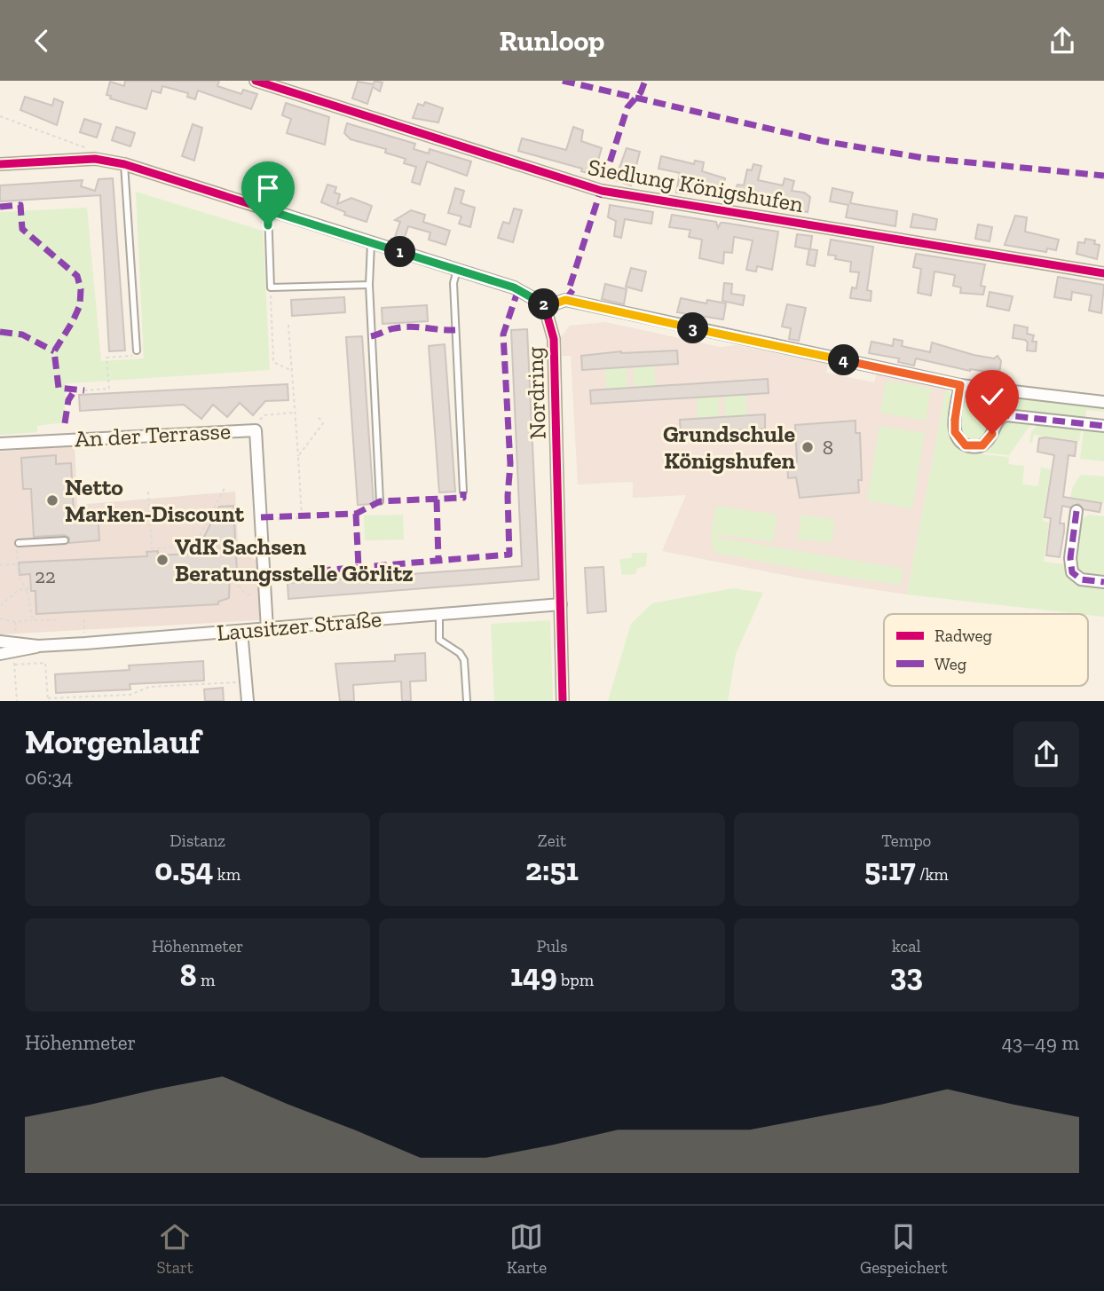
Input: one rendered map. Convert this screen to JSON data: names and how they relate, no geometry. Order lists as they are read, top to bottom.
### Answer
{
  "streets": {
    "street": [
      "Siedlung Königshufen",
      "Nordring",
      "An der Terrasse",
      "Lausitzer Straße"
    ]
  },
  "crossings": [
    ["Nordring", "Lausitzer Straße"],
    ["An der Terrasse", "Lausitzer Straße"]
  ],
  "places": ["Grundschule Königshufen", "Netto Marken-Discount", "VdK Sachsen Beratungsstelle Görlitz"],
  "house_numbers": ["8", "22"],
  "legend": ["Radweg", "Weg"],
  "page": {
    "header": "Runloop",
    "pins": [
      "1",
      "2",
      "3",
      "4"
    ],
    "heading": ["Morgenlauf", "06:34"],
    "stats": [
      ["Distanz", "0.54 km"],
      ["Zeit", "2:51"],
      ["Tempo", "5:17 /km"],
      ["Höhenmeter", "8 m"],
      ["Puls", "149 bpm"],
      ["kcal", "33"]
    ],
    "chart": ["Höhenmeter", "43–49 m"],
    "tabs": ["Start", "Karte", "Gespeichert"]
  }
}
